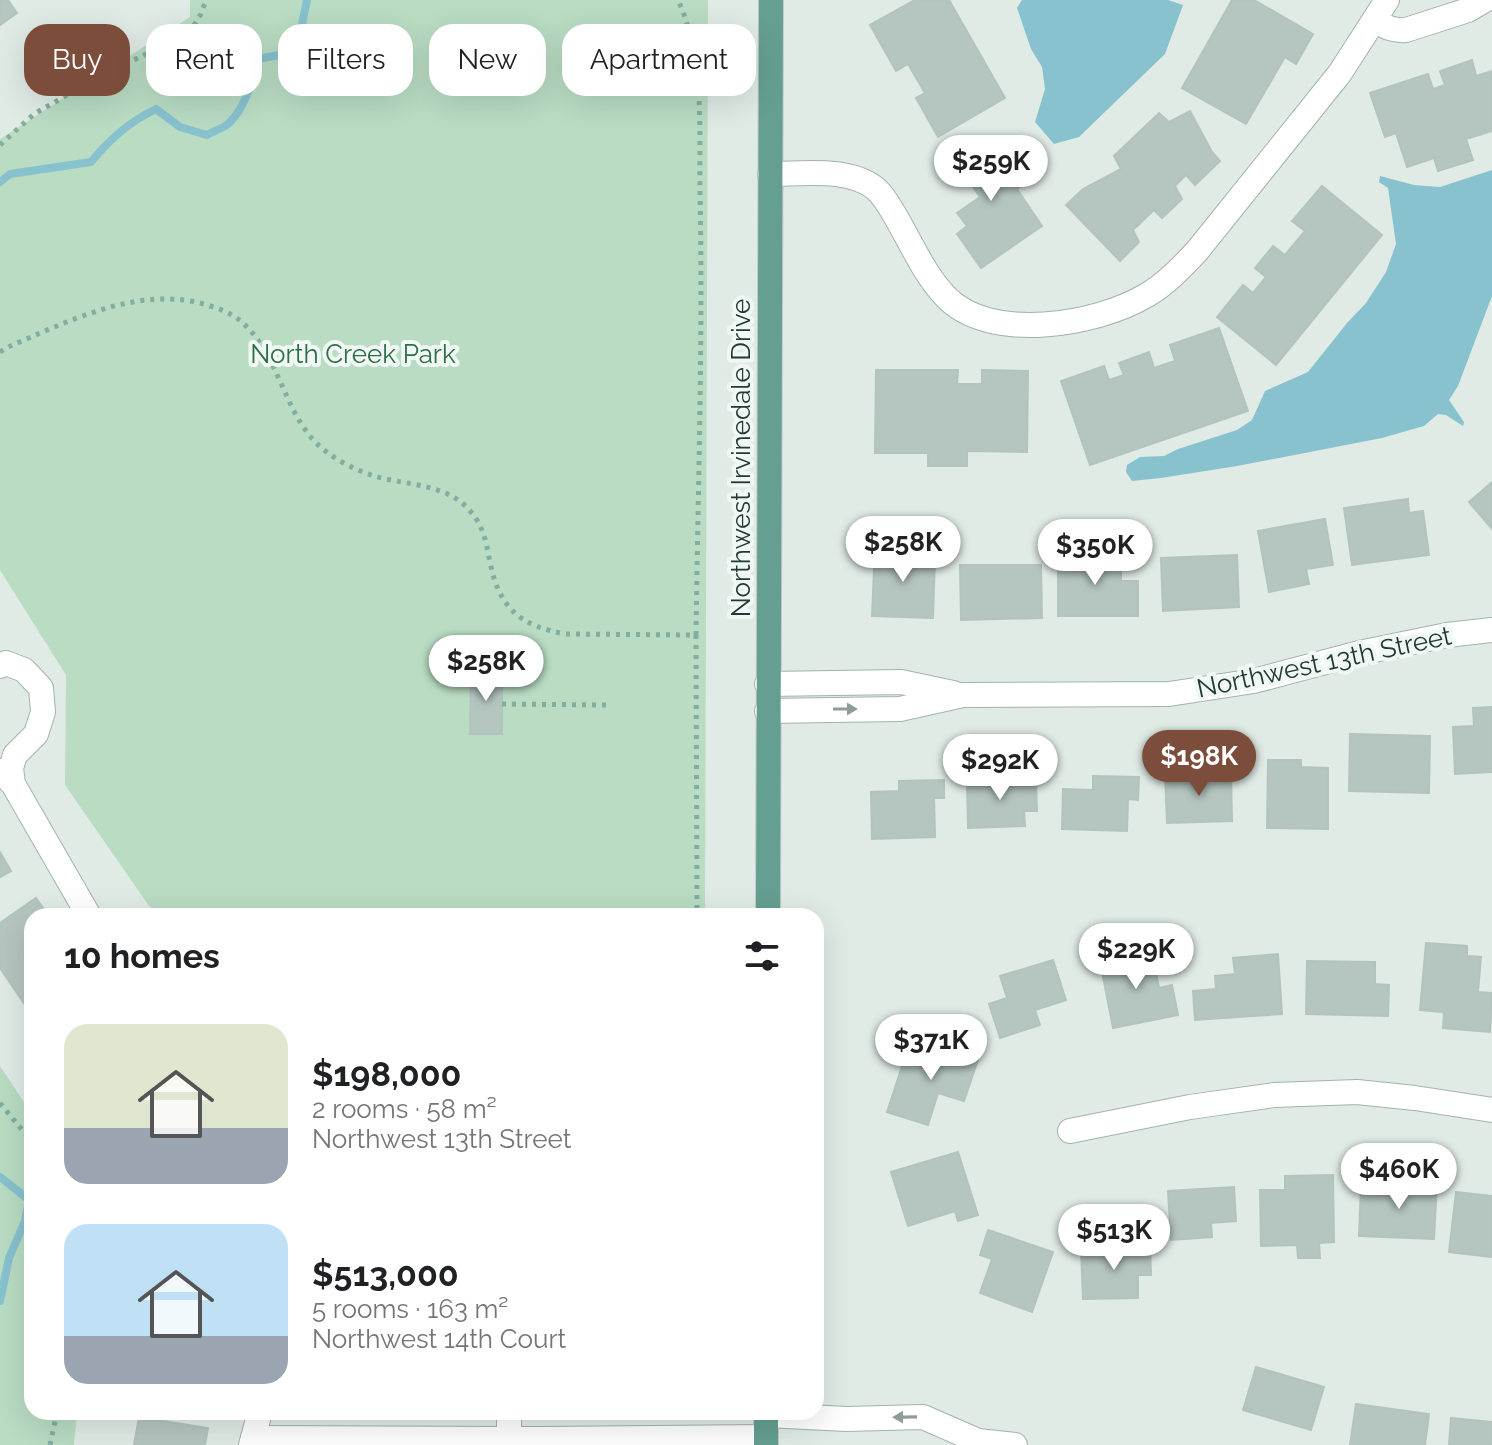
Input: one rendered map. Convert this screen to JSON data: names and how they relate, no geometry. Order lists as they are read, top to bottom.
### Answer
{
  "streets": {
    "main road": ["Northwest Irvinedale Drive"],
    "street": ["Northwest 13th Street"]
  },
  "crossings": [
    ["Northwest Irvinedale Drive", "Northwest 13th Street"]
  ],
  "parks": ["North Creek Park"],
  "page": {
    "chip": [
      "Buy",
      "Rent",
      "Filters",
      "New",
      "Apartment"
    ],
    "price": [
      "$259K",
      "$258K",
      "$350K",
      "$258K",
      "$198K",
      "$292K",
      "$229K",
      "$371K",
      "$460K",
      "$513K"
    ],
    "heading": "10 homes",
    "list": [
      {
        "name": "$198,000",
        "note": "2 rooms · 58 m² · Northwest 13th Street"
      },
      {
        "name": "$513,000",
        "note": "5 rooms · 163 m² · Northwest 14th Court"
      }
    ]
  }
}
